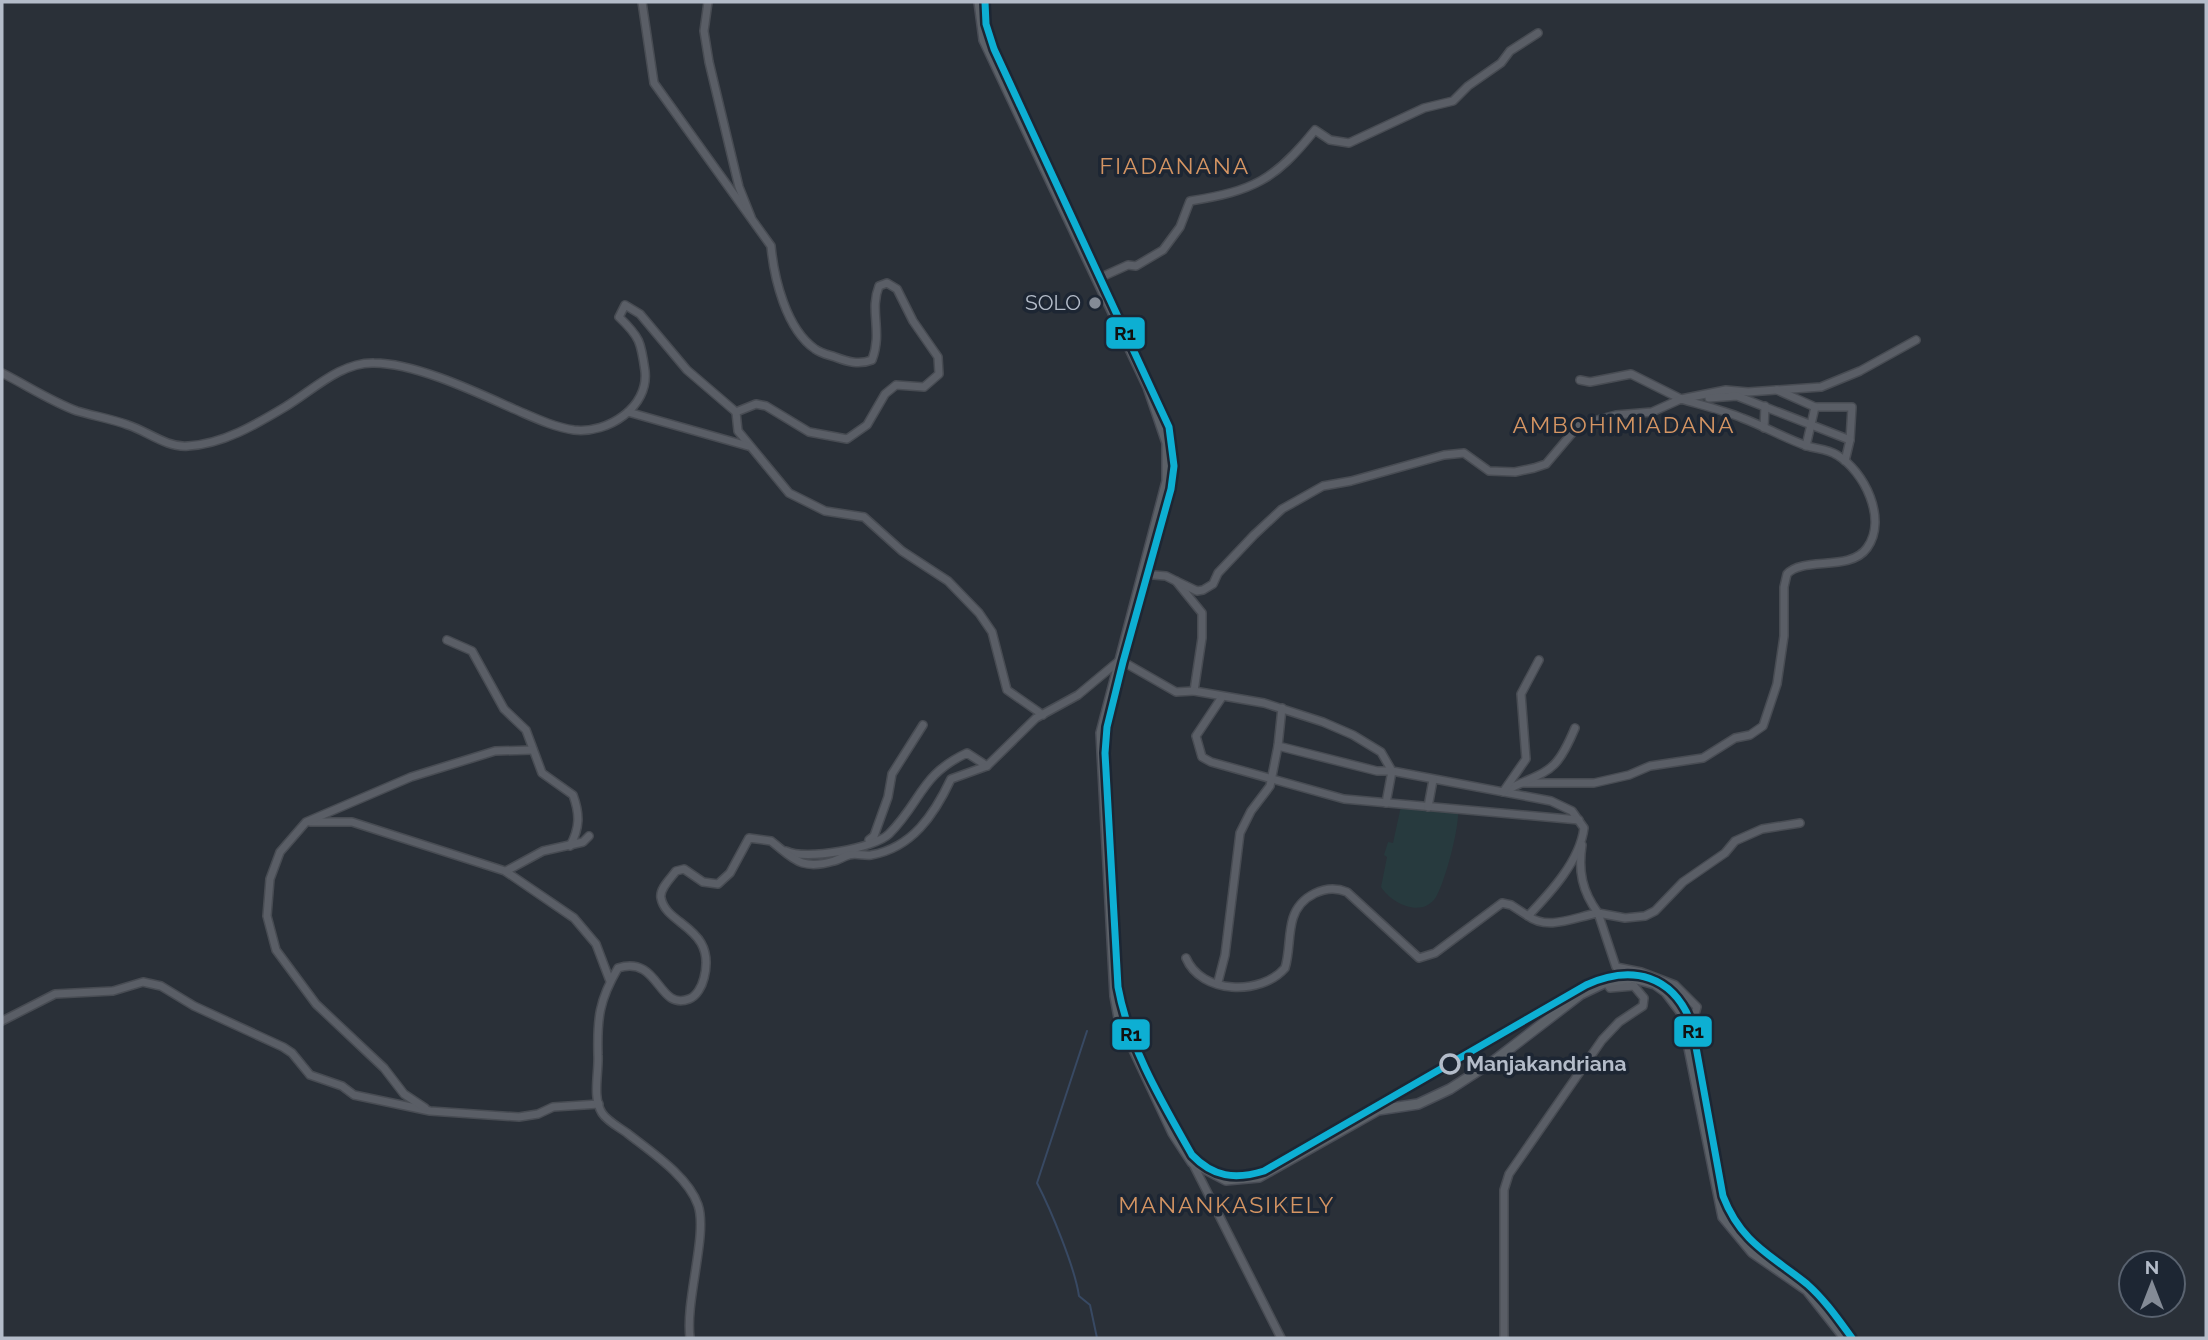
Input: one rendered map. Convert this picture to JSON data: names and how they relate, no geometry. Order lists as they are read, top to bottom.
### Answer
{
  "districts": ["FIADANANA", "AMBOHIMIADANA", "MANANKASIKELY"],
  "places": ["SOLO", "Manjakandriana"],
  "lines": ["transit line R1"],
  "north": "top"
}
